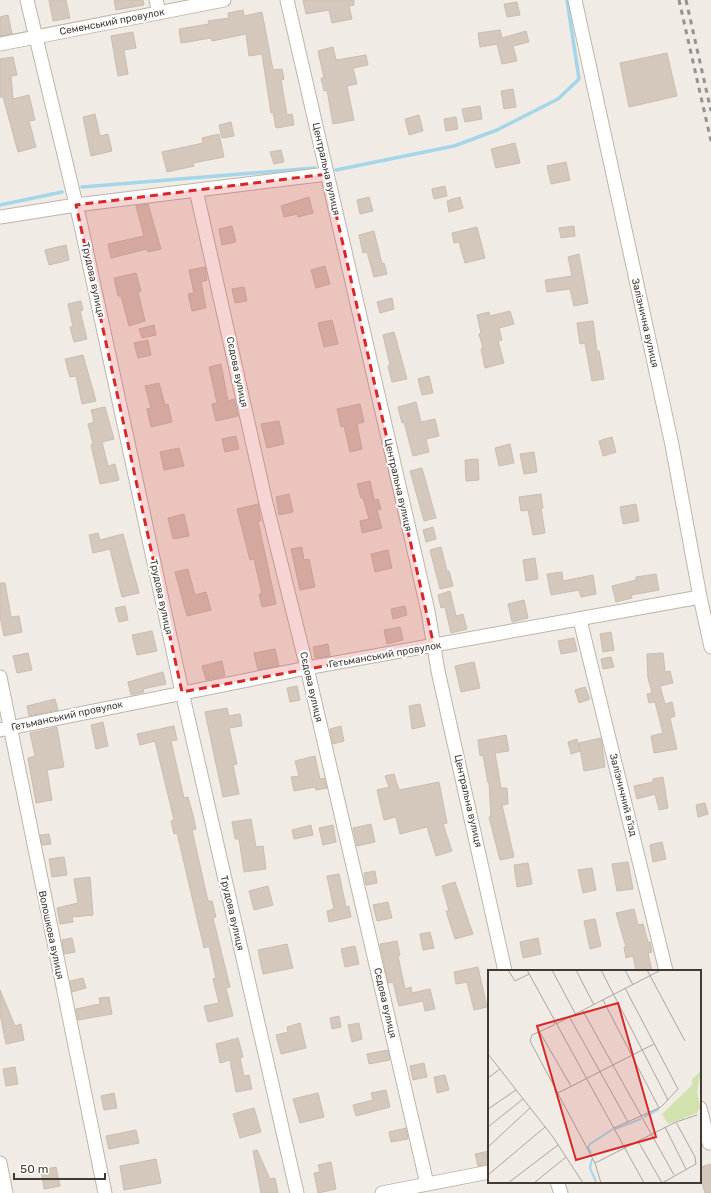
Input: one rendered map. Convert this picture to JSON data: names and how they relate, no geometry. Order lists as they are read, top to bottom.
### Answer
{
  "streets": {
    "street": [
      "Семенський провулок",
      "Центральна вулиця",
      "Трудова вулиця",
      "Залізнична вулиця",
      "Сєдова вулиця",
      "Гетьманський провулок",
      "Залізничний в’їзд",
      "Волошкова вулиця"
    ]
  },
  "crossings": [
    ["Семенський провулок", "Трудова вулиця"],
    ["Центральна вулиця", "Гетьманський провулок"],
    ["Трудова вулиця", "Гетьманський провулок"],
    ["Залізнична вулиця", "Гетьманський провулок"],
    ["Сєдова вулиця", "Гетьманський провулок"],
    ["Гетьманський провулок", "Залізничний в’їзд"],
    ["Гетьманський провулок", "Волошкова вулиця"]
  ],
  "scale_bar": "50 m"
}
